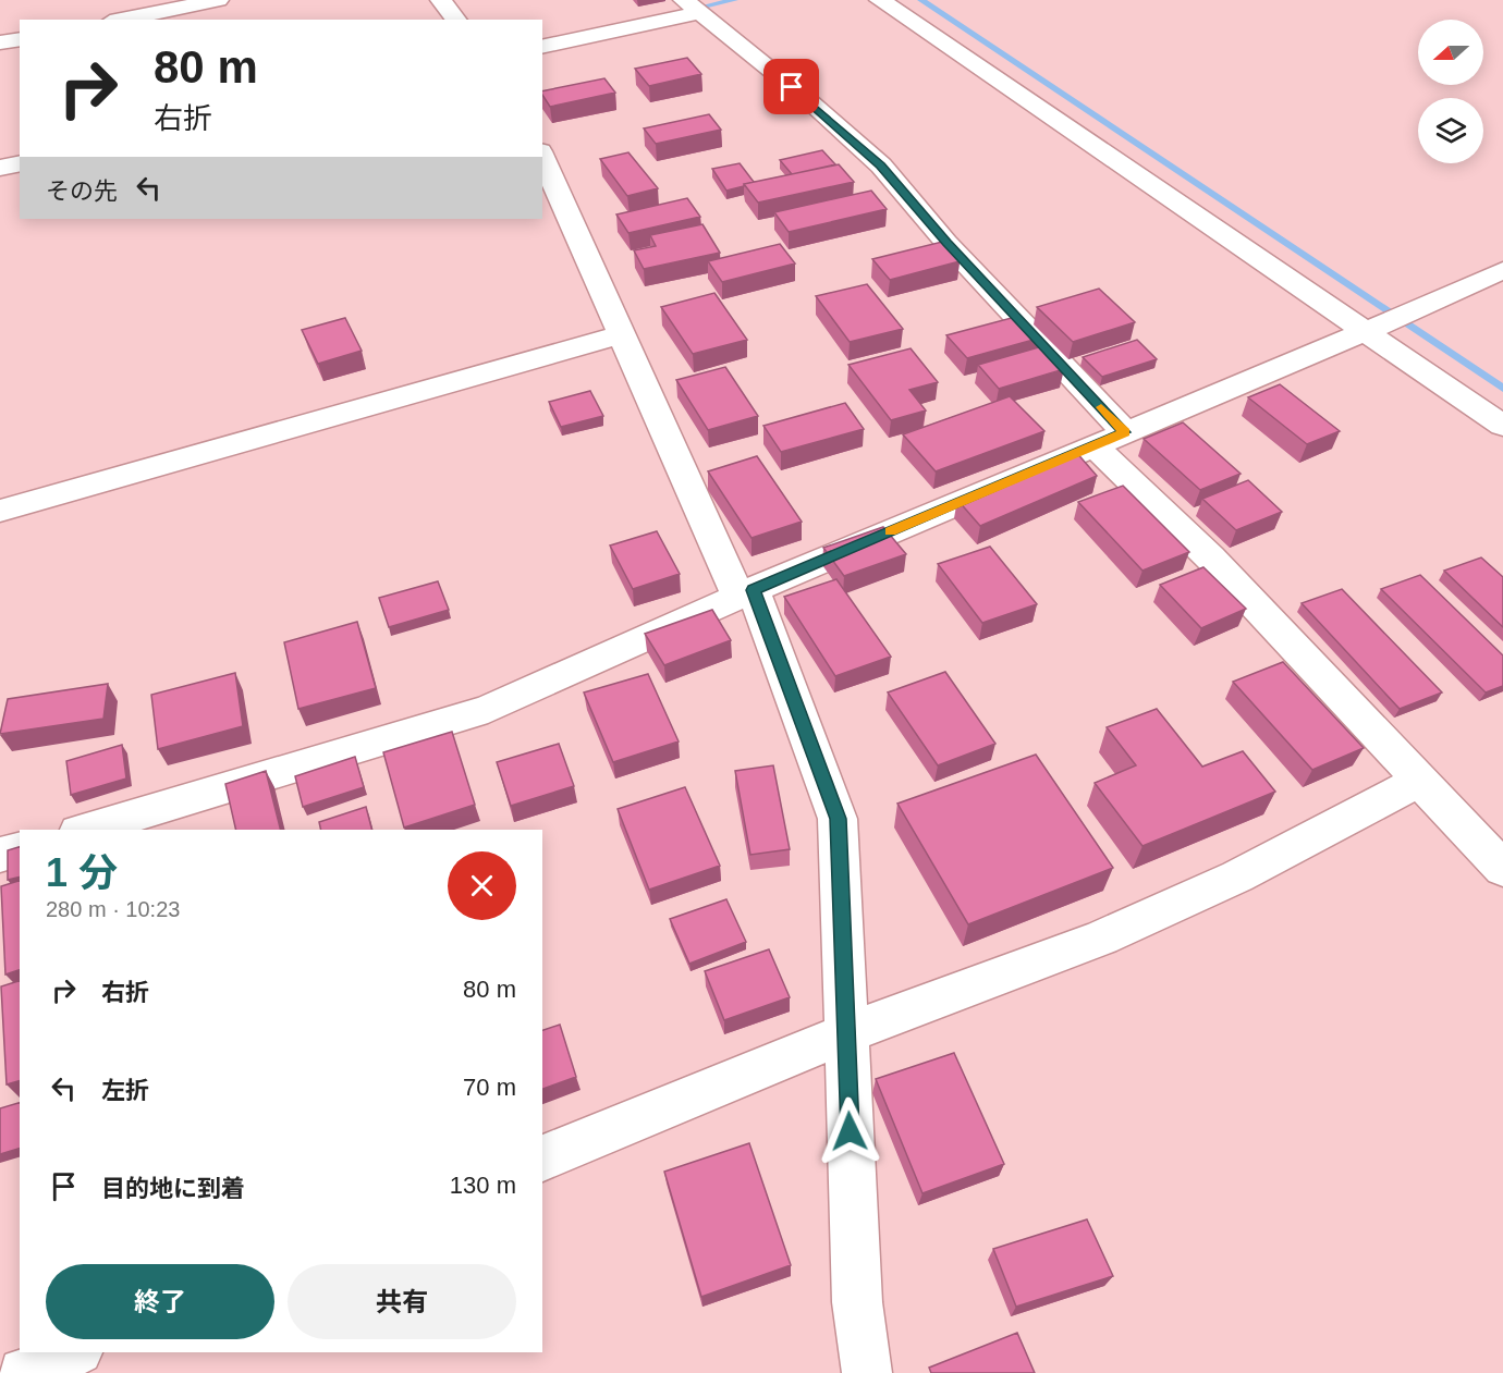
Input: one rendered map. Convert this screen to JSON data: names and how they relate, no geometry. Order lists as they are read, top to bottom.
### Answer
{
  "north": "left",
  "page": {
    "turn": ["80 m", "右折"],
    "then": "その先",
    "heading": ["1 分", "280 m · 10:23"],
    "list": [
      {
        "name": "右折",
        "value": "80 m"
      },
      {
        "name": "左折",
        "value": "70 m"
      },
      {
        "name": "目的地に到着",
        "value": "130 m"
      }
    ],
    "buttons": ["終了", "共有"]
  }
}
